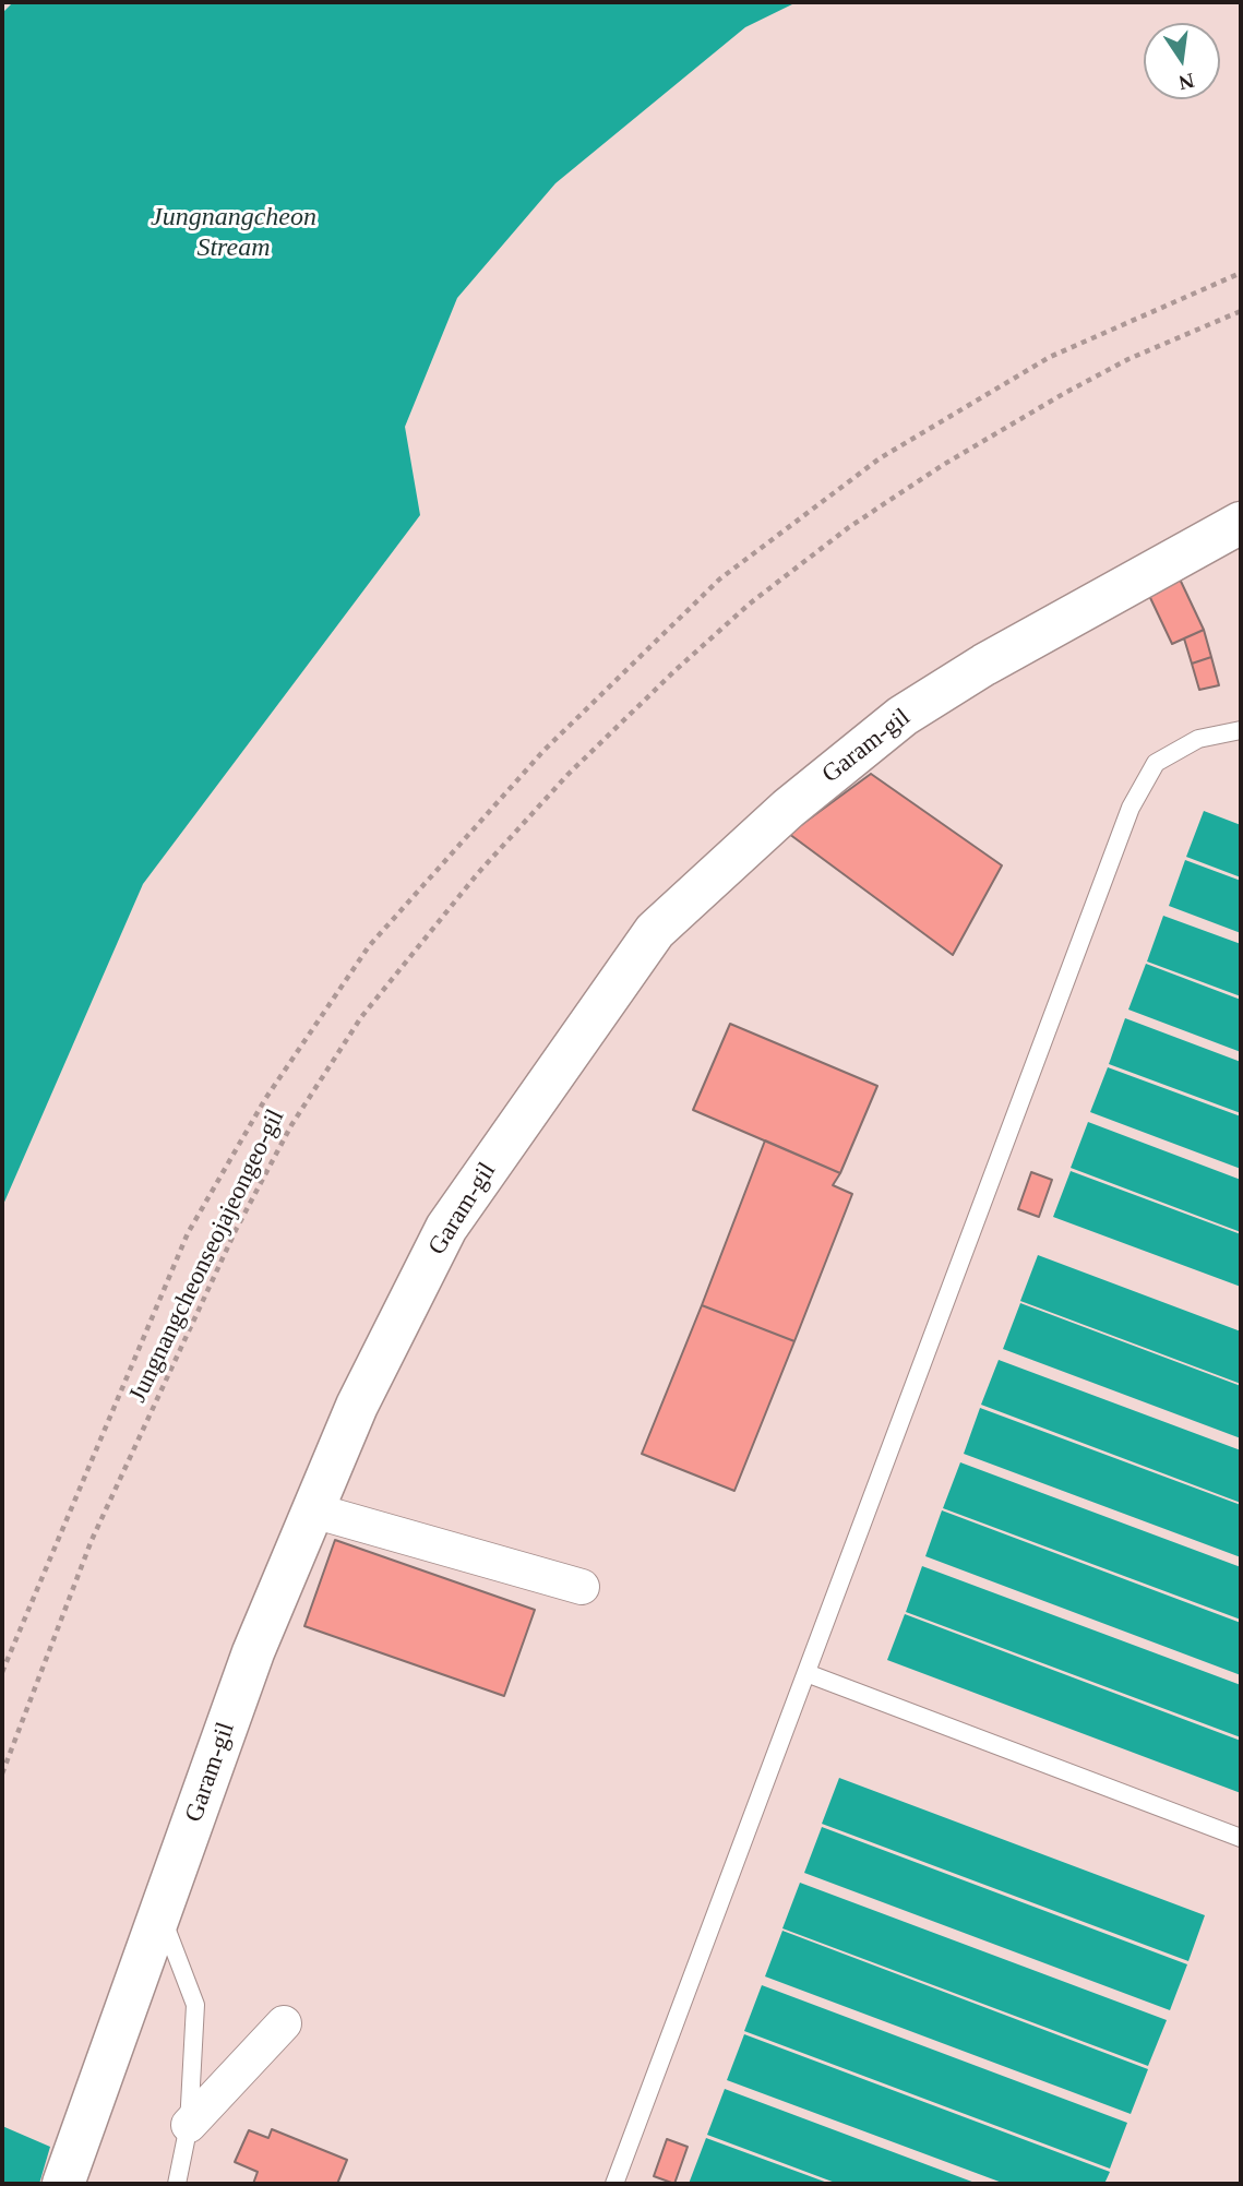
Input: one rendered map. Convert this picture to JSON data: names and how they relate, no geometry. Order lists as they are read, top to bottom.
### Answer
{
  "streets": {
    "street": ["Garam-gil"],
    "path": ["Jungnangcheonseojajeongeo-gil"]
  },
  "water": ["Jungnangcheon Stream"],
  "north": "bottom"
}
